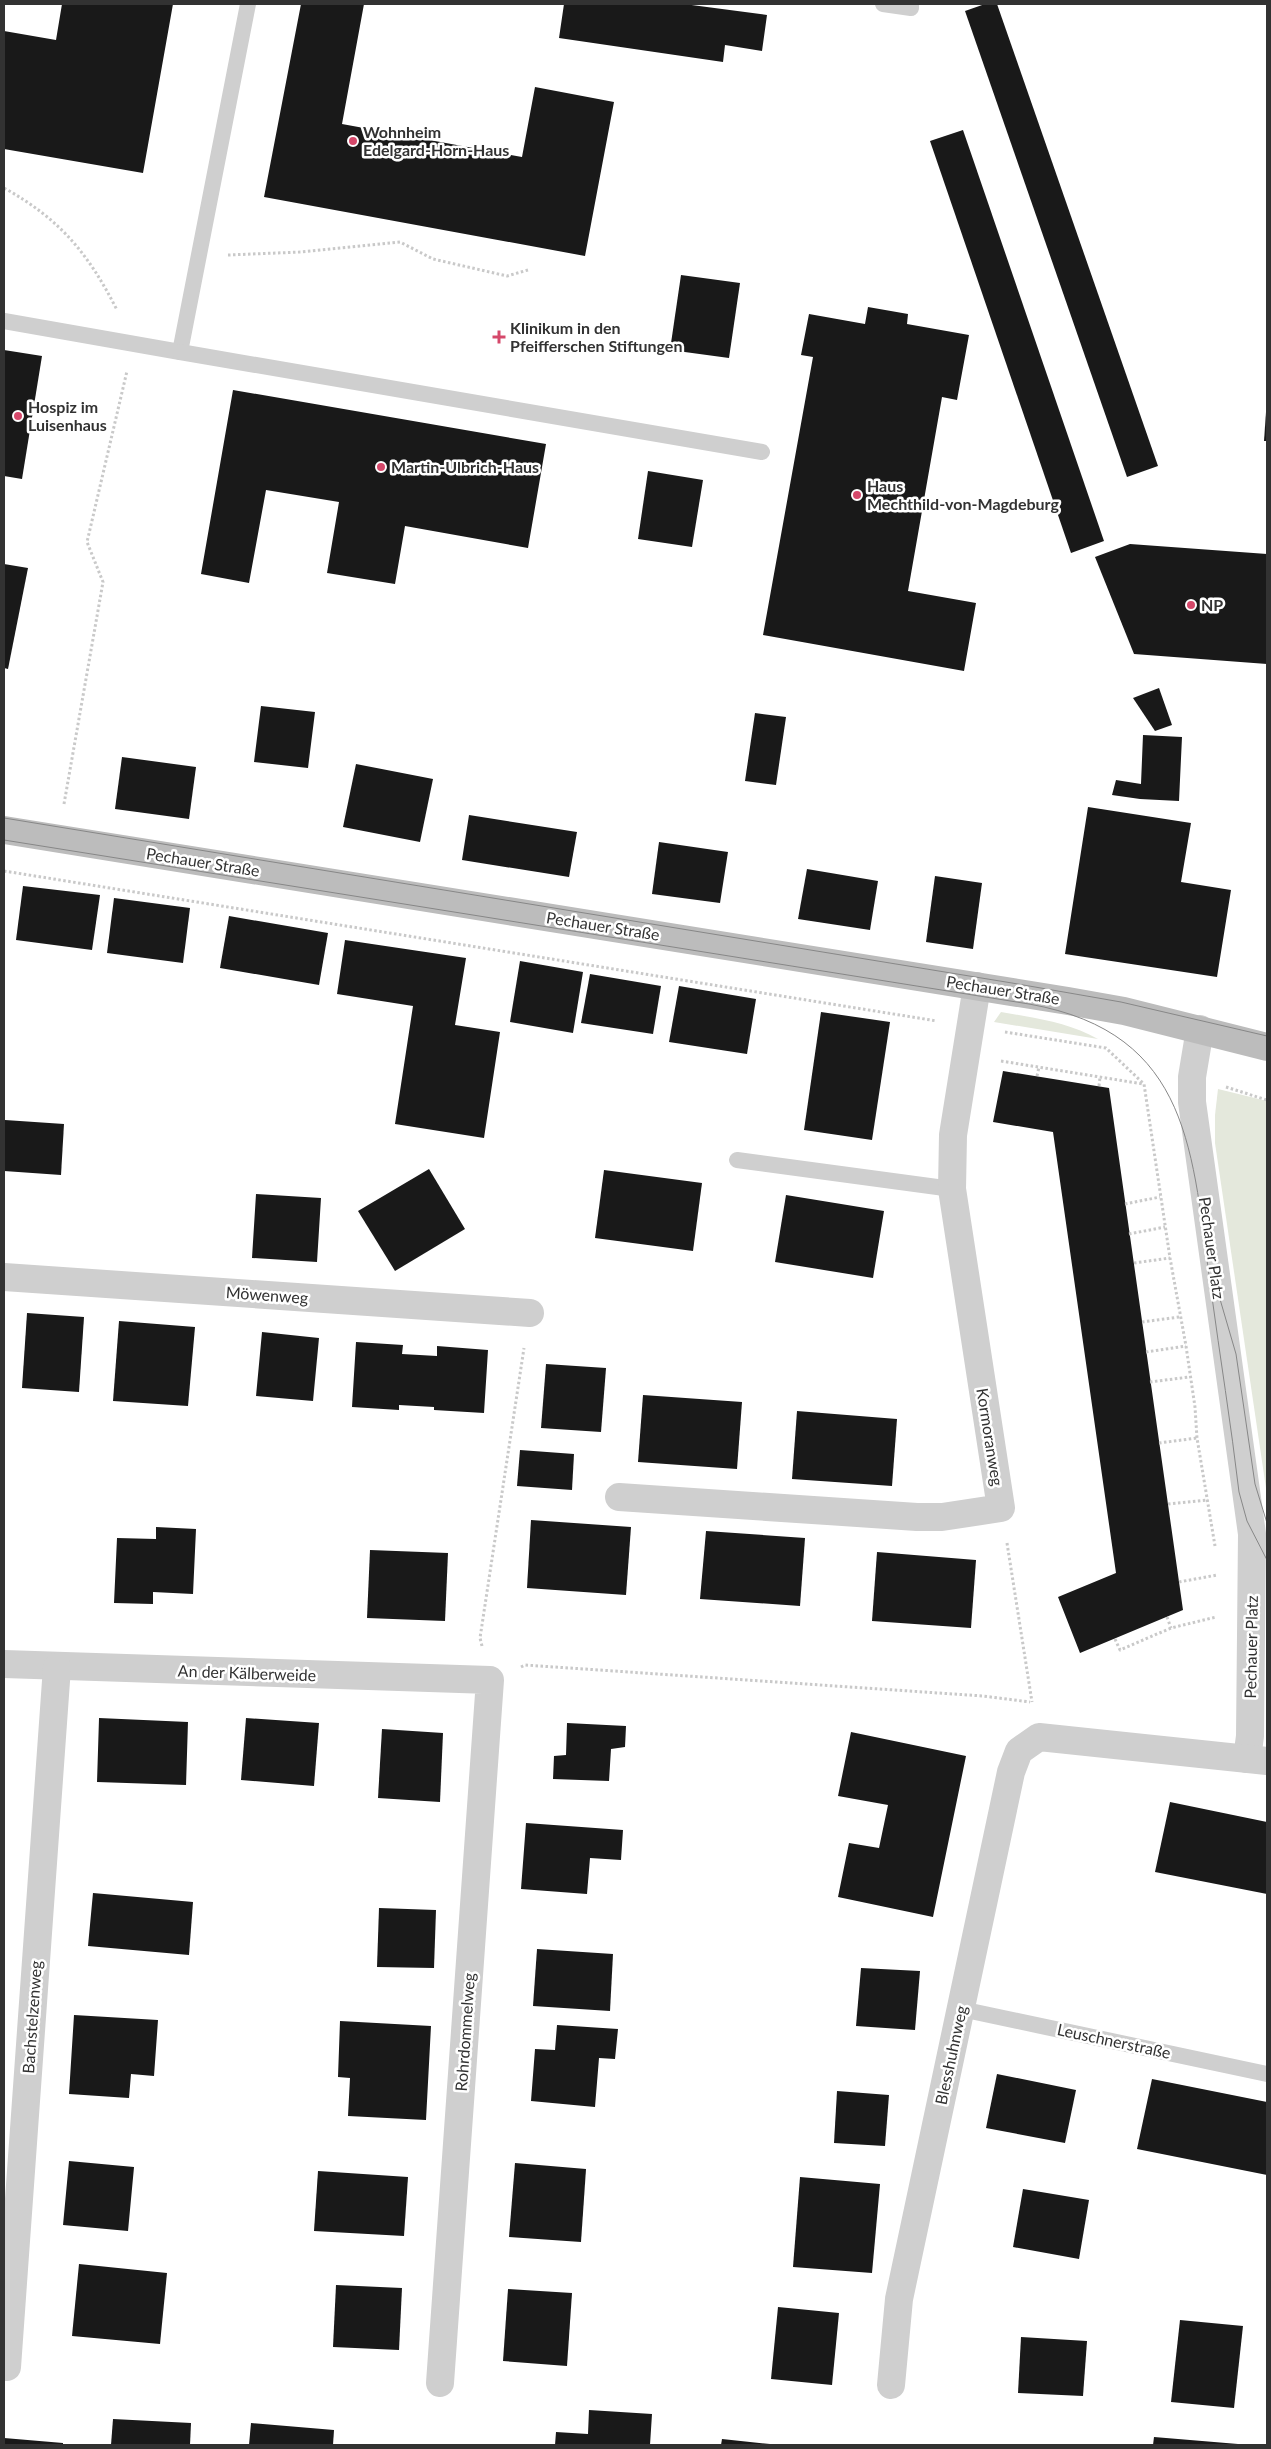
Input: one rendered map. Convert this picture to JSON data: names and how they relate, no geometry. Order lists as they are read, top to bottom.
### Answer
{
  "streets": {
    "main road": ["Pechauer Straße"],
    "street": [
      "Pechauer Platz",
      "Möwenweg",
      "Kormoranweg",
      "An der Kälberweide",
      "Bachstelzenweg",
      "Rohrdommelweg",
      "Blesshuhnweg"
    ],
    "lane": ["Leuschnerstraße"]
  },
  "crossings": [
    ["Pechauer Straße", "Pechauer Platz"],
    ["Pechauer Straße", "Kormoranweg"],
    ["An der Kälberweide", "Bachstelzenweg"],
    ["An der Kälberweide", "Rohrdommelweg"],
    ["Leuschnerstraße", "Blesshuhnweg"]
  ],
  "places": {
    "other": [
      "Wohnheim Edelgard-Horn-Haus",
      "Hospiz im Luisenhaus",
      "Martin-Ulbrich-Haus",
      "Haus Mechthild-von-Magdeburg",
      "NP"
    ],
    "health": ["Klinikum in den Pfeifferschen Stiftungen"]
  }
}
